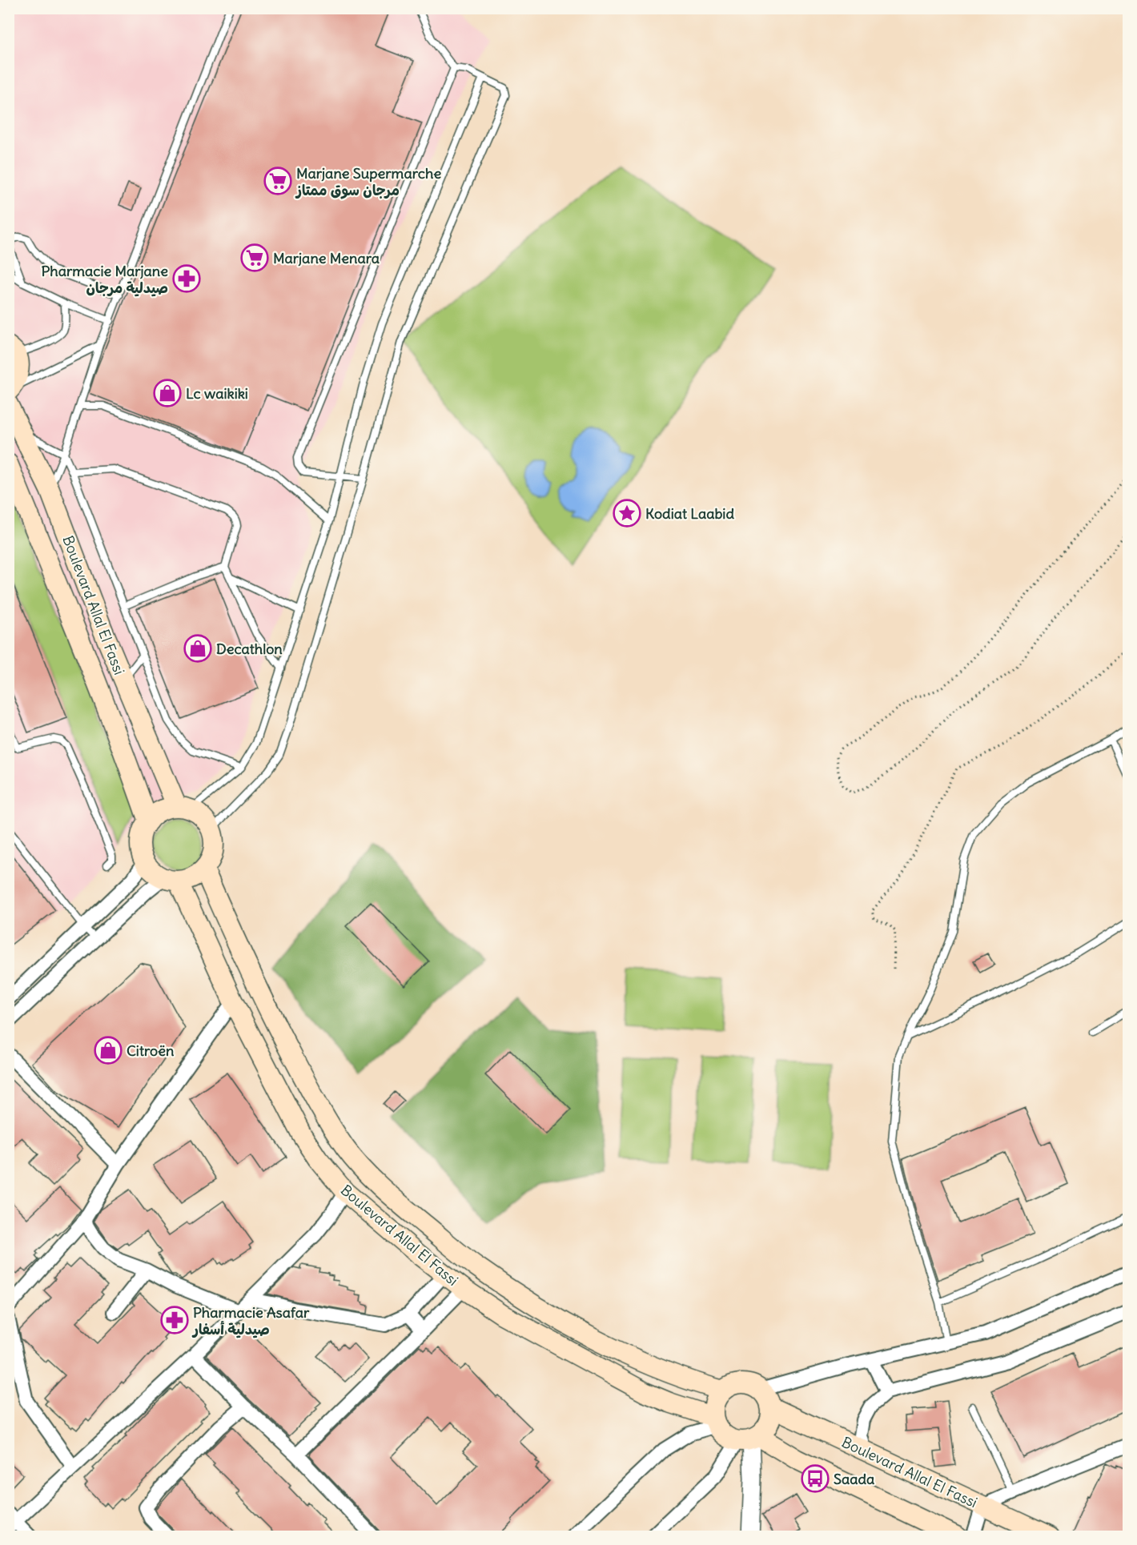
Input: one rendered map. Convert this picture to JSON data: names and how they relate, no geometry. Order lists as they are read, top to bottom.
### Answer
{
  "streets": {
    "main road": ["Boulevard Allal El Fassi"]
  },
  "places": {
    "supermarket": ["Marjane Supermarche مرجان سوق ممتاز", "Marjane Menara"],
    "pharmacy": ["Pharmacie Marjane صيدلية مرجان", "Pharmacie Asafar صيدلية أسفار"],
    "shop": ["Lc waikiki", "Decathlon", "Citroën"],
    "place": ["Kodiat Laabid"],
    "bus stop": ["Saada"]
  }
}
